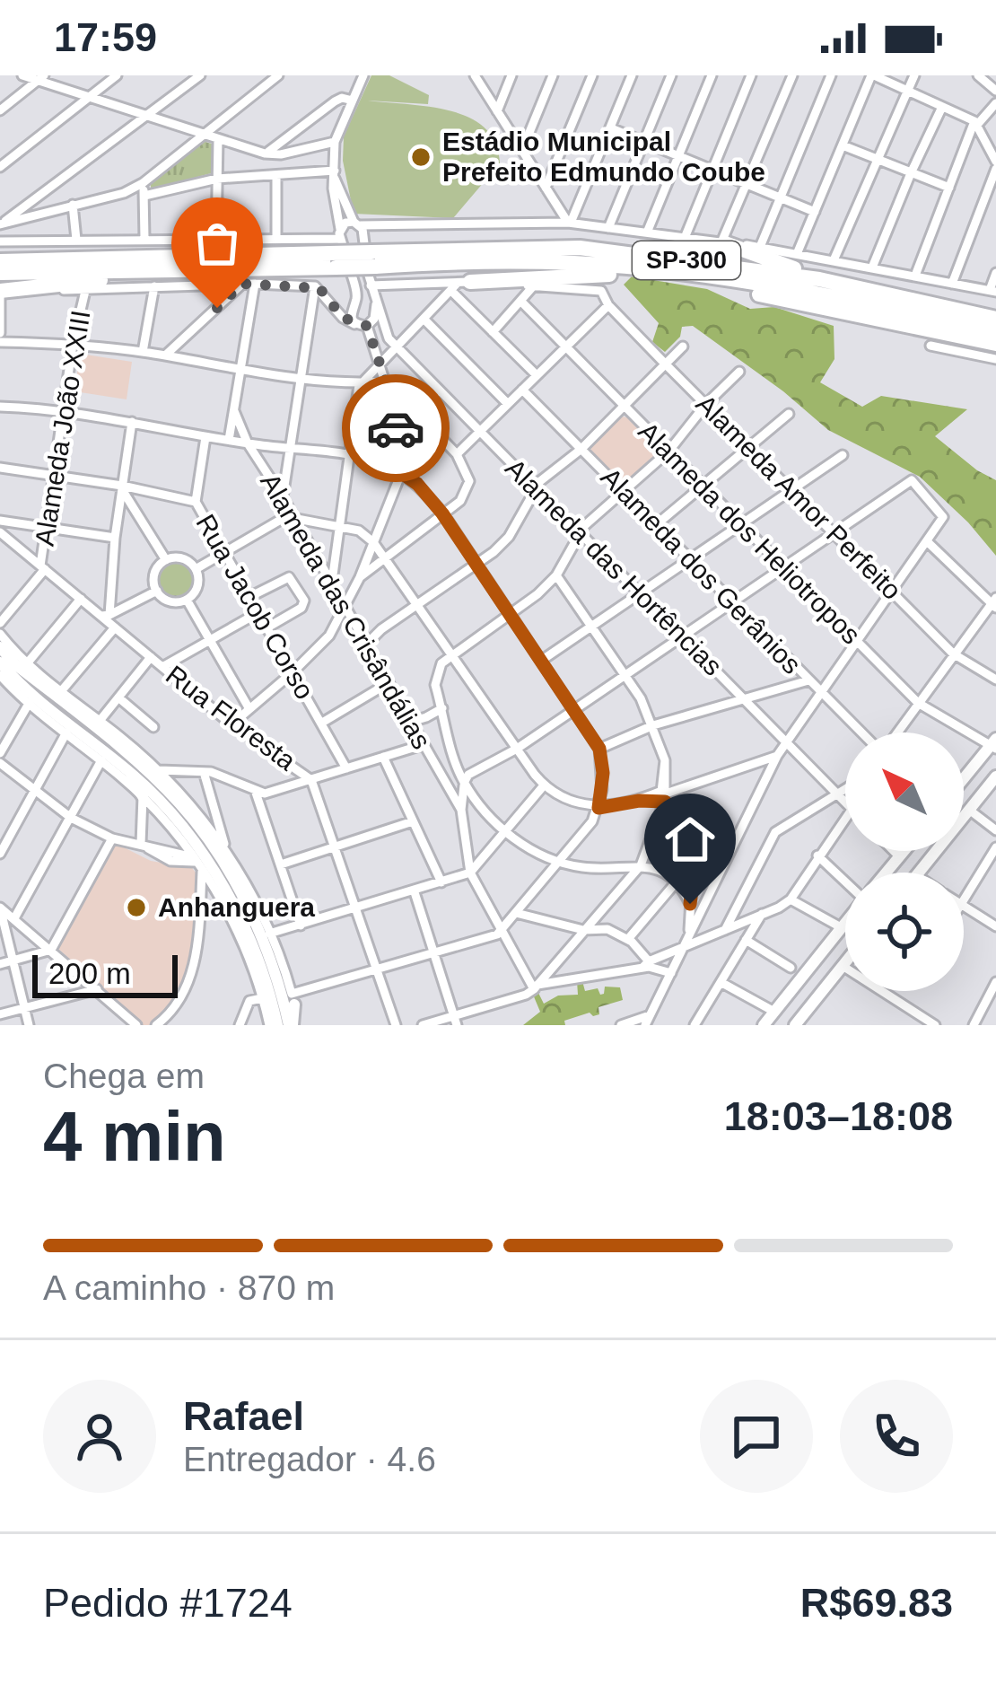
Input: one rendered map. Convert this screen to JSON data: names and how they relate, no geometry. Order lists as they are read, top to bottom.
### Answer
{
  "streets": {
    "highway": ["SP-300"],
    "street": [
      "Alameda João XXIII",
      "Alameda Amor Perfeito",
      "Alameda dos Heliotropos",
      "Alameda das Hortências",
      "Alameda dos Gerânios",
      "Rua Jacob Corso",
      "Alameda das Crisândálias",
      "Rua Floresta"
    ]
  },
  "crossings": [
    ["Alameda João XXIII", "Rua Floresta"]
  ],
  "places": ["Estádio Municipal Prefeito Edmundo Coube", "Anhanguera"],
  "scale_bar": "200 m",
  "north": "top left",
  "page": {
    "status": "17:59",
    "scale": "200 m",
    "heading": ["4 min", "Chega em", "18:03–18:08"],
    "panel": [
      "Rafael",
      "Entregador · 4.6",
      "Pedido #1724",
      "R$69.83"
    ],
    "bar": "A caminho · 870 m"
  }
}
